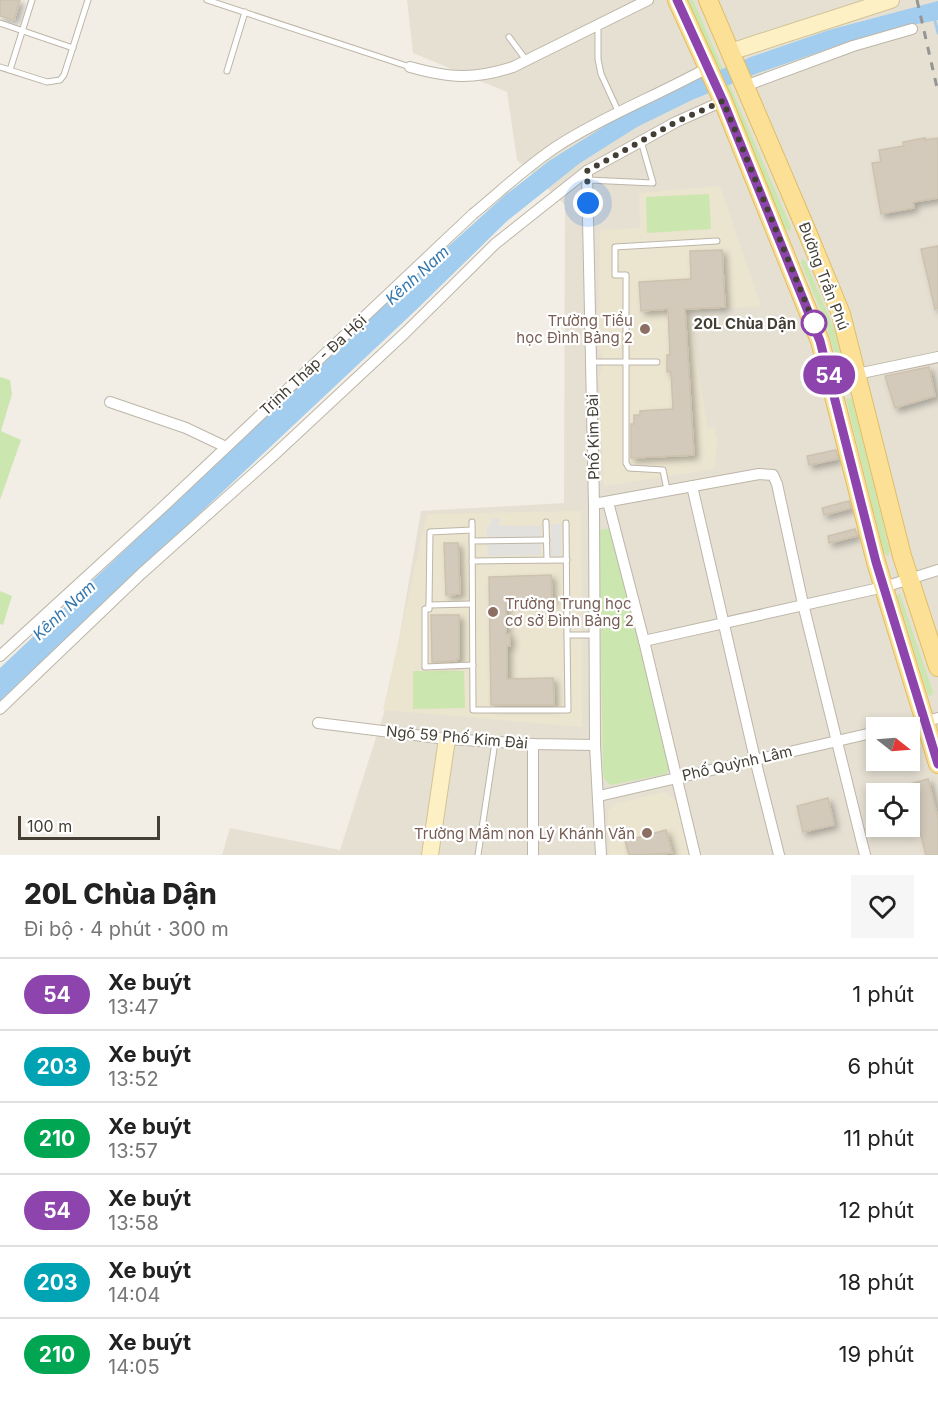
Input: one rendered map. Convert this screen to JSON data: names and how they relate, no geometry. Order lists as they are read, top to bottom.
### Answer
{
  "streets": {
    "main road": ["Đường Trần Phú"],
    "street": [
      "Trịnh Tháp - Đa Hội",
      "Phố Kim Đài",
      "Ngõ 59 Phố Kim Đài",
      "Phố Quỳnh Lâm"
    ]
  },
  "crossings": [
    ["Đường Trần Phú", "Trịnh Tháp - Đa Hội"],
    ["Phố Kim Đài", "Ngõ 59 Phố Kim Đài"],
    ["Phố Kim Đài", "Phố Quỳnh Lâm"]
  ],
  "water": ["Kênh Nam"],
  "places": [
    "20L Chùa Dận",
    "Trường Tiểu học Đình Bảng 2",
    "Trường Trung học cơ sở Đình Bảng 2",
    "Trường Mầm non Lý Khánh Văn"
  ],
  "lines": ["bus line 54"],
  "scale_bar": "100 m",
  "north": "right",
  "page": {
    "on_map": "54",
    "scale": "100 m",
    "heading": ["20L Chùa Dận", "Đi bộ · 4 phút · 300 m"],
    "list": [
      {
        "mark": "54",
        "name": "Xe buýt",
        "note": "13:47",
        "value": "1 phút"
      },
      {
        "mark": "203",
        "name": "Xe buýt",
        "note": "13:52",
        "value": "6 phút"
      },
      {
        "mark": "210",
        "name": "Xe buýt",
        "note": "13:57",
        "value": "11 phút"
      },
      {
        "mark": "54",
        "name": "Xe buýt",
        "note": "13:58",
        "value": "12 phút"
      },
      {
        "mark": "203",
        "name": "Xe buýt",
        "note": "14:04",
        "value": "18 phút"
      },
      {
        "mark": "210",
        "name": "Xe buýt",
        "note": "14:05",
        "value": "19 phút"
      }
    ]
  }
}
